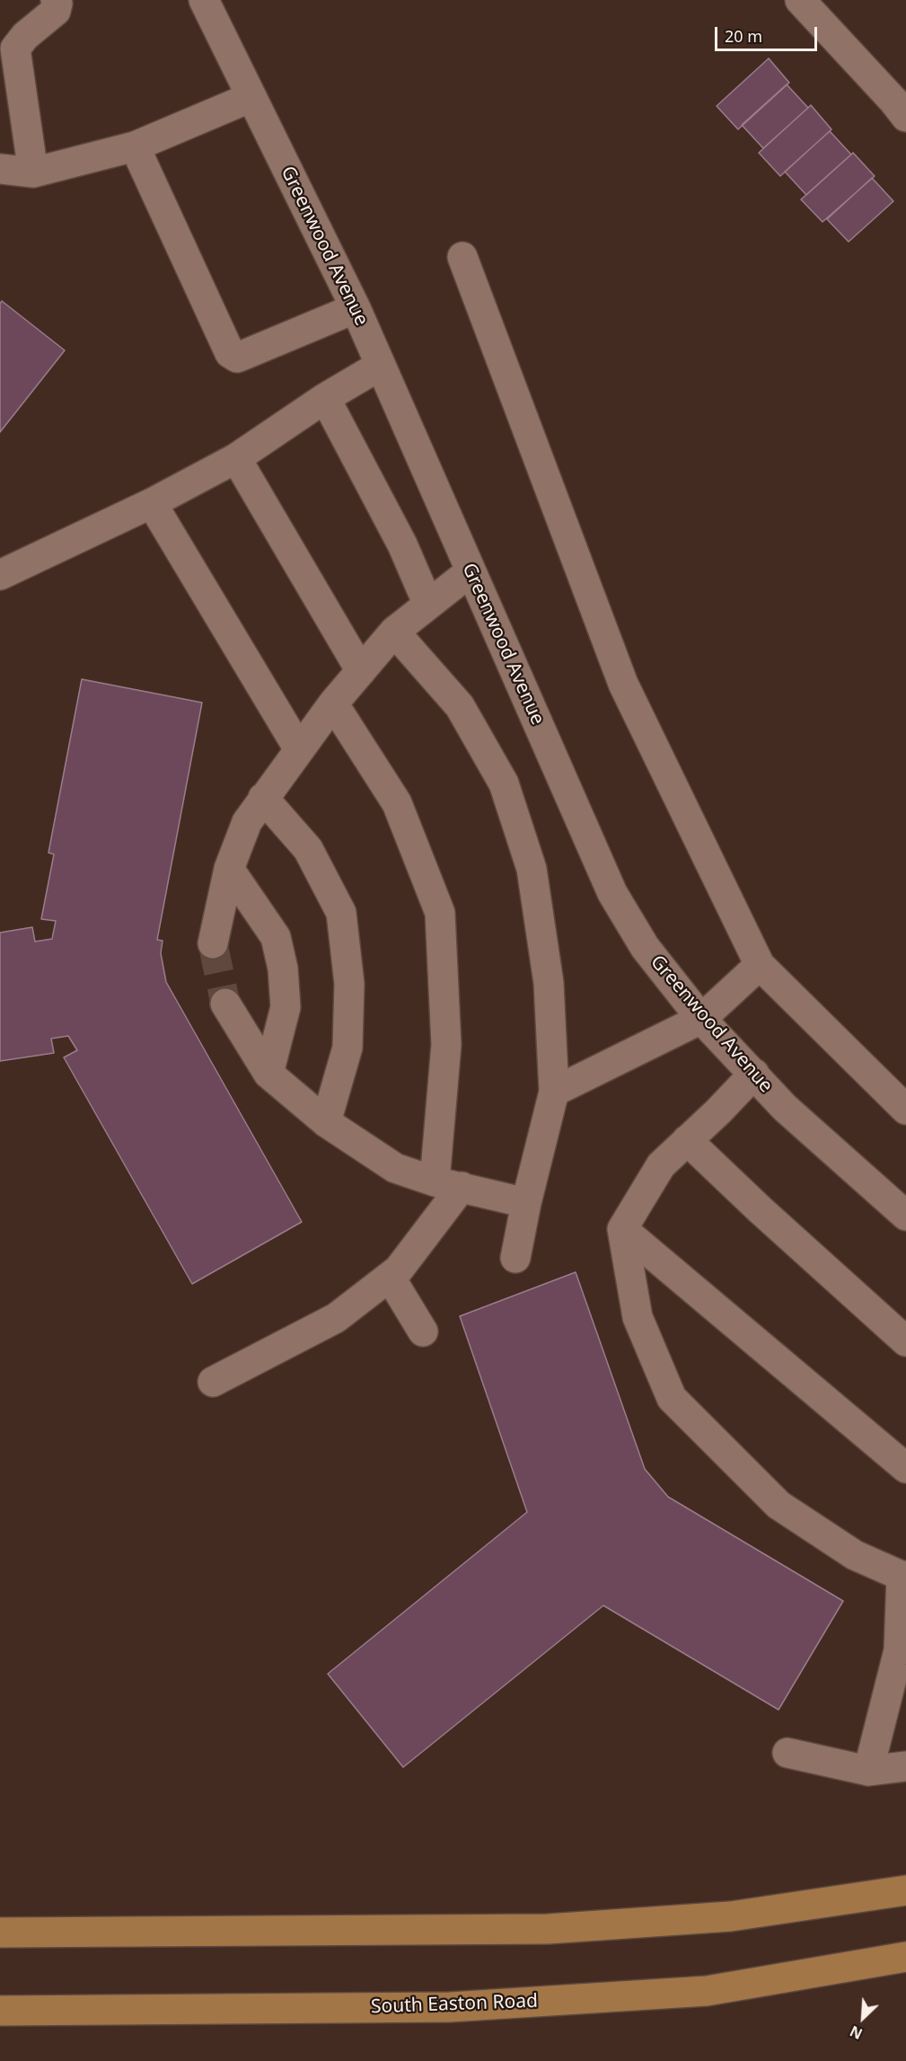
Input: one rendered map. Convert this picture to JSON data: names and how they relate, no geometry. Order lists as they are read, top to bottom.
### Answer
{
  "streets": {
    "main road": ["South Easton Road"],
    "street": ["Greenwood Avenue"]
  },
  "scale_bar": "20 m",
  "north": "bottom left"
}
